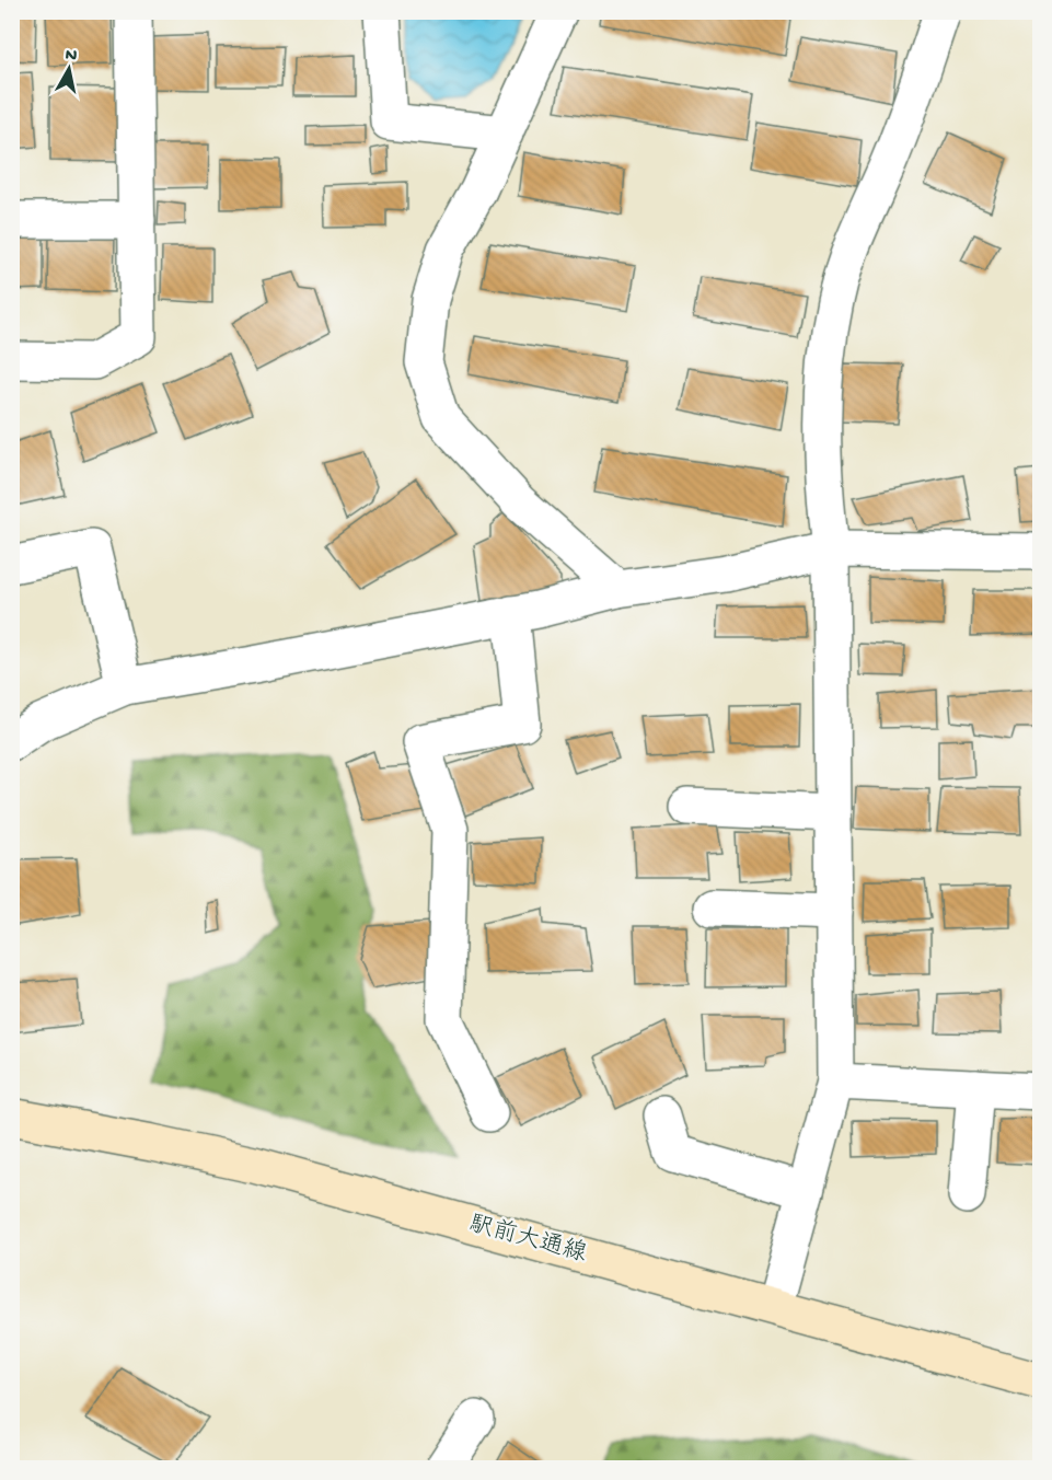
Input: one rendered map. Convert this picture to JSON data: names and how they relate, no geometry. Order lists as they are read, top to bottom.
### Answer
{
  "streets": {
    "main road": ["駅前大通線"]
  },
  "north": "top"
}
